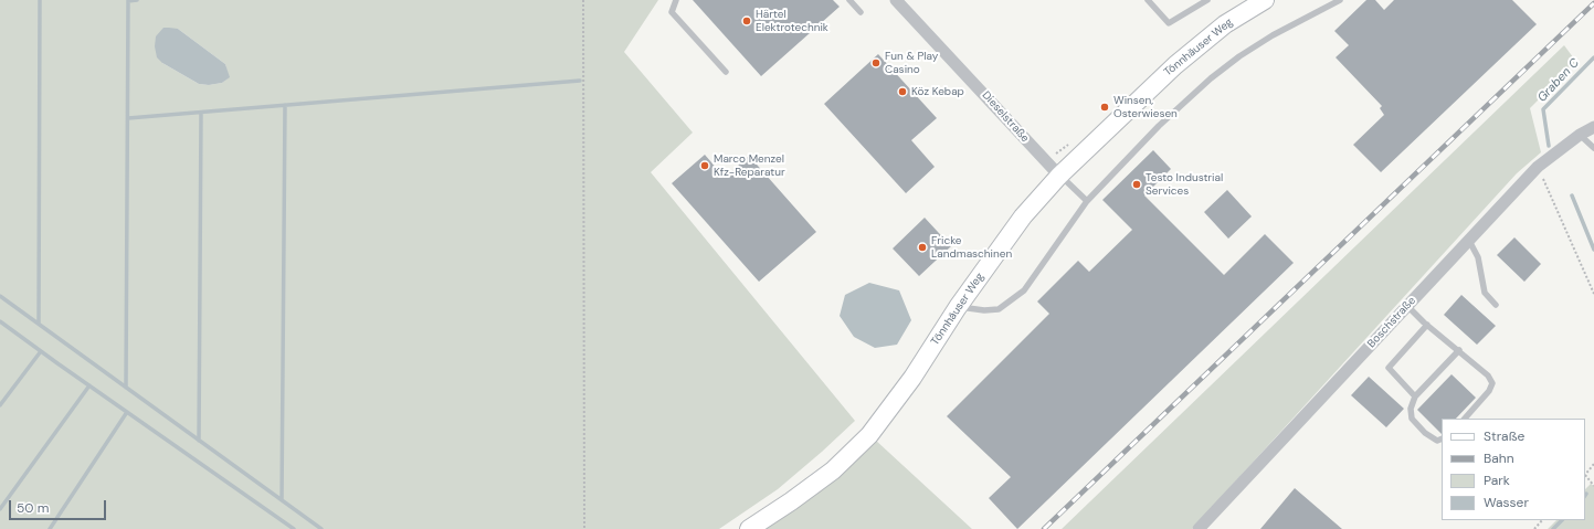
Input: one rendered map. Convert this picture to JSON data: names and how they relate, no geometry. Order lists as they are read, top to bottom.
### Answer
{
  "streets": {
    "main road": ["Tönnhäuser Weg"],
    "street": ["Dieselstraße", "Boschstraße"]
  },
  "crossings": [
    ["Tönnhäuser Weg", "Dieselstraße"]
  ],
  "water": ["Graben C"],
  "places": [
    "Härtel Elektrotechnik",
    "Fun & Play Casino",
    "Köz Kebap",
    "Winsen, Osterwiesen",
    "Marco Menzel Kfz-Reparatur",
    "Testo Industrial Services",
    "Fricke Landmaschinen"
  ],
  "legend": [
    "Straße",
    "Bahn",
    "Park",
    "Wasser"
  ],
  "scale_bar": "50 m"
}
